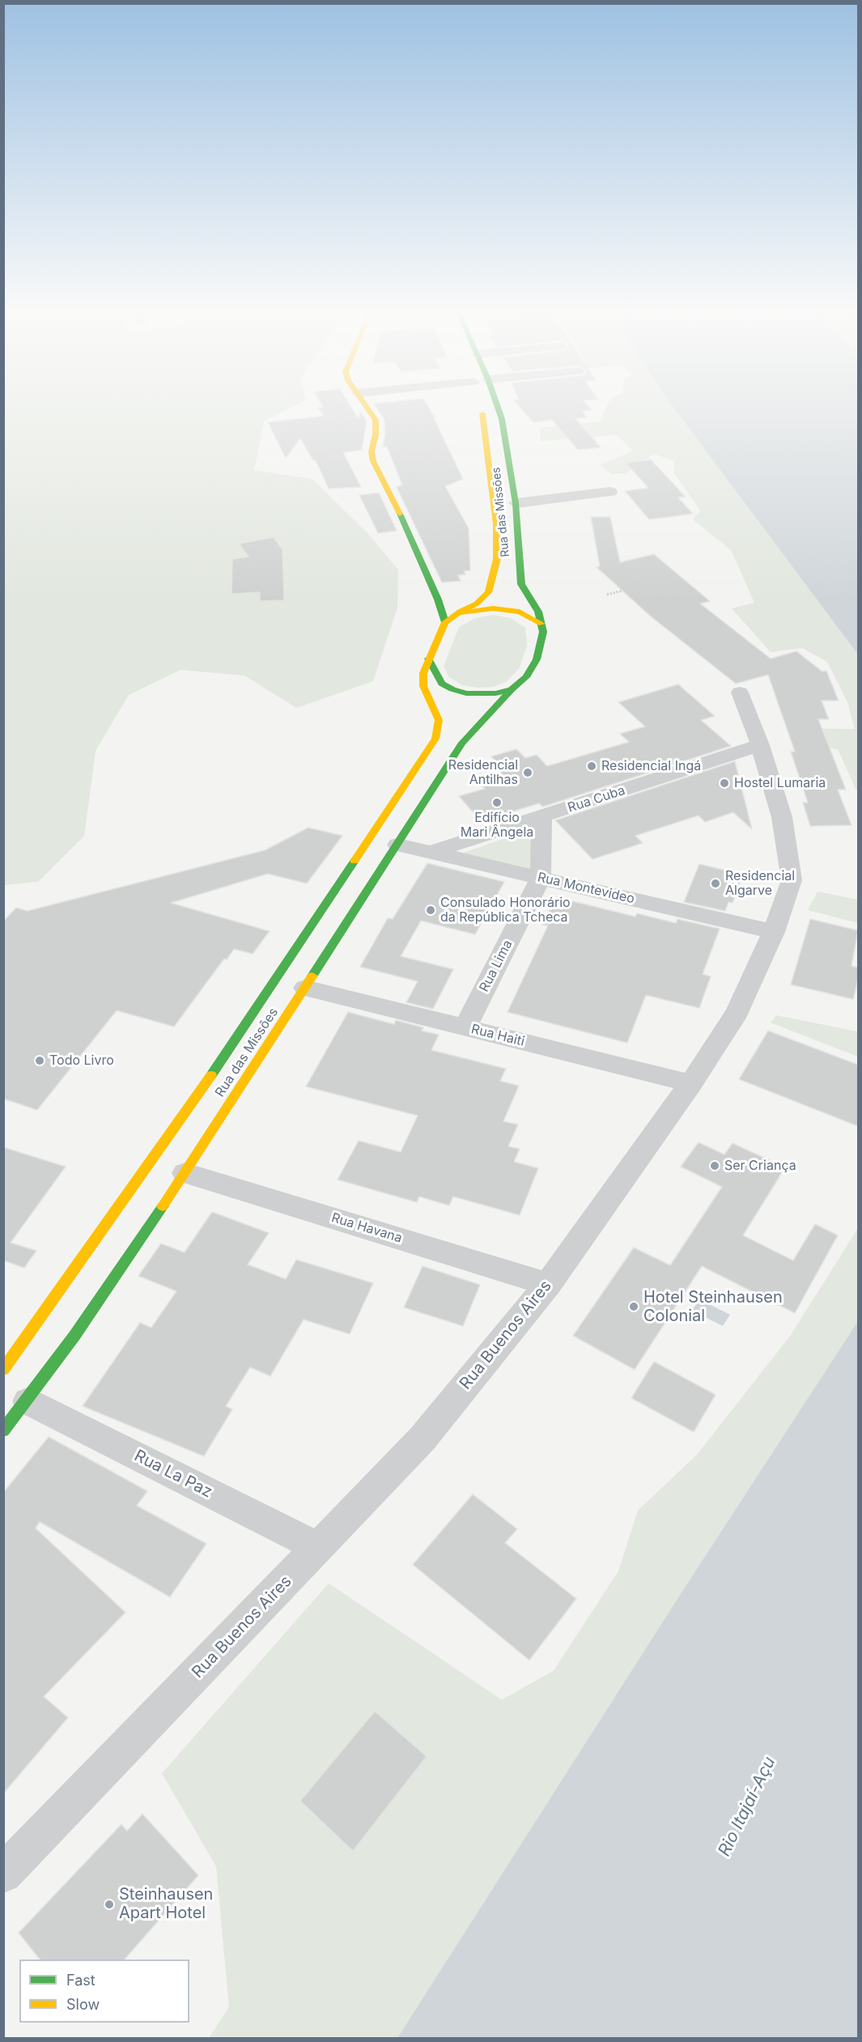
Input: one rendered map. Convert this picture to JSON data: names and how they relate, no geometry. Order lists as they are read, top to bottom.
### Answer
{
  "streets": {
    "main road": ["Rua das Missões"],
    "street": [
      "Rua Cuba",
      "Rua Montevideo",
      "Rua Lima",
      "Rua Haiti",
      "Rua Havana",
      "Rua Buenos Aires",
      "Rua La Paz"
    ]
  },
  "crossings": [
    ["Rua das Missões", "Rua Montevideo"],
    ["Rua das Missões", "Rua Haiti"],
    ["Rua das Missões", "Rua Havana"],
    ["Rua das Missões", "Rua La Paz"],
    ["Rua Cuba", "Rua Montevideo"],
    ["Rua Cuba", "Rua Buenos Aires"],
    ["Rua Montevideo", "Rua Lima"],
    ["Rua Montevideo", "Rua Buenos Aires"],
    ["Rua Lima", "Rua Haiti"],
    ["Rua Haiti", "Rua Buenos Aires"],
    ["Rua Havana", "Rua Buenos Aires"],
    ["Rua Buenos Aires", "Rua La Paz"]
  ],
  "water": ["Rio Itajaí-Açu"],
  "places": [
    "Residencial Ingá",
    "Residencial Antilhas",
    "Hostel Lumaria",
    "Edifício Mari Ângela",
    "Residencial Algarve",
    "Consulado Honorário da República Tcheca",
    "Todo Livro",
    "Ser Criança",
    "Hotel Steinhausen Colonial",
    "Steinhausen Apart Hotel"
  ],
  "legend": ["Fast", "Slow"]
}
